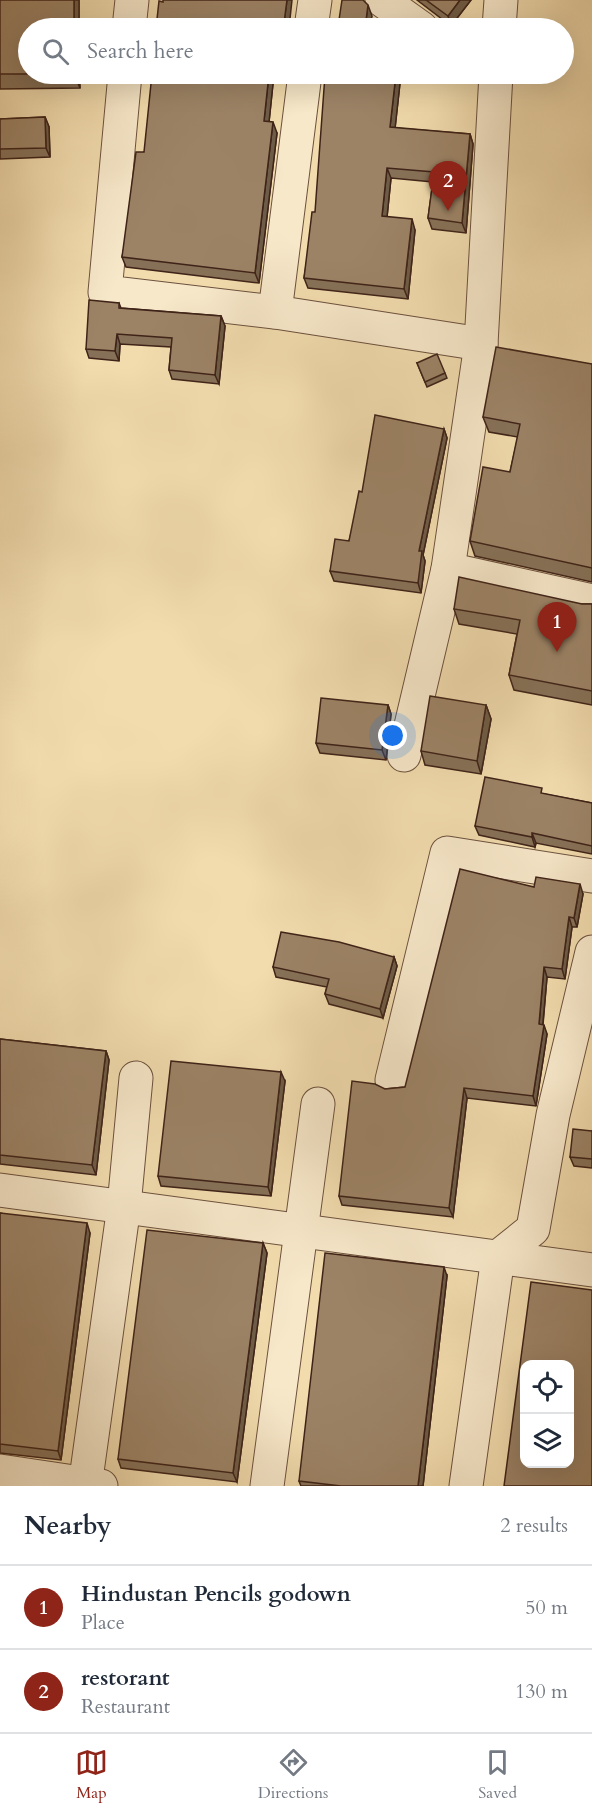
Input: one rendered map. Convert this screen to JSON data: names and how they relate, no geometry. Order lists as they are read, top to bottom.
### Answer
{
  "page": {
    "search": "Search here",
    "pins": ["2", "1"],
    "heading": ["Nearby", "2 results"],
    "list": [
      {
        "mark": "1",
        "name": "Hindustan Pencils godown",
        "note": "Place",
        "value": "50 m"
      },
      {
        "mark": "2",
        "name": "restorant",
        "note": "Restaurant",
        "value": "130 m"
      }
    ],
    "nav": ["Map", "Directions", "Saved"]
  }
}
